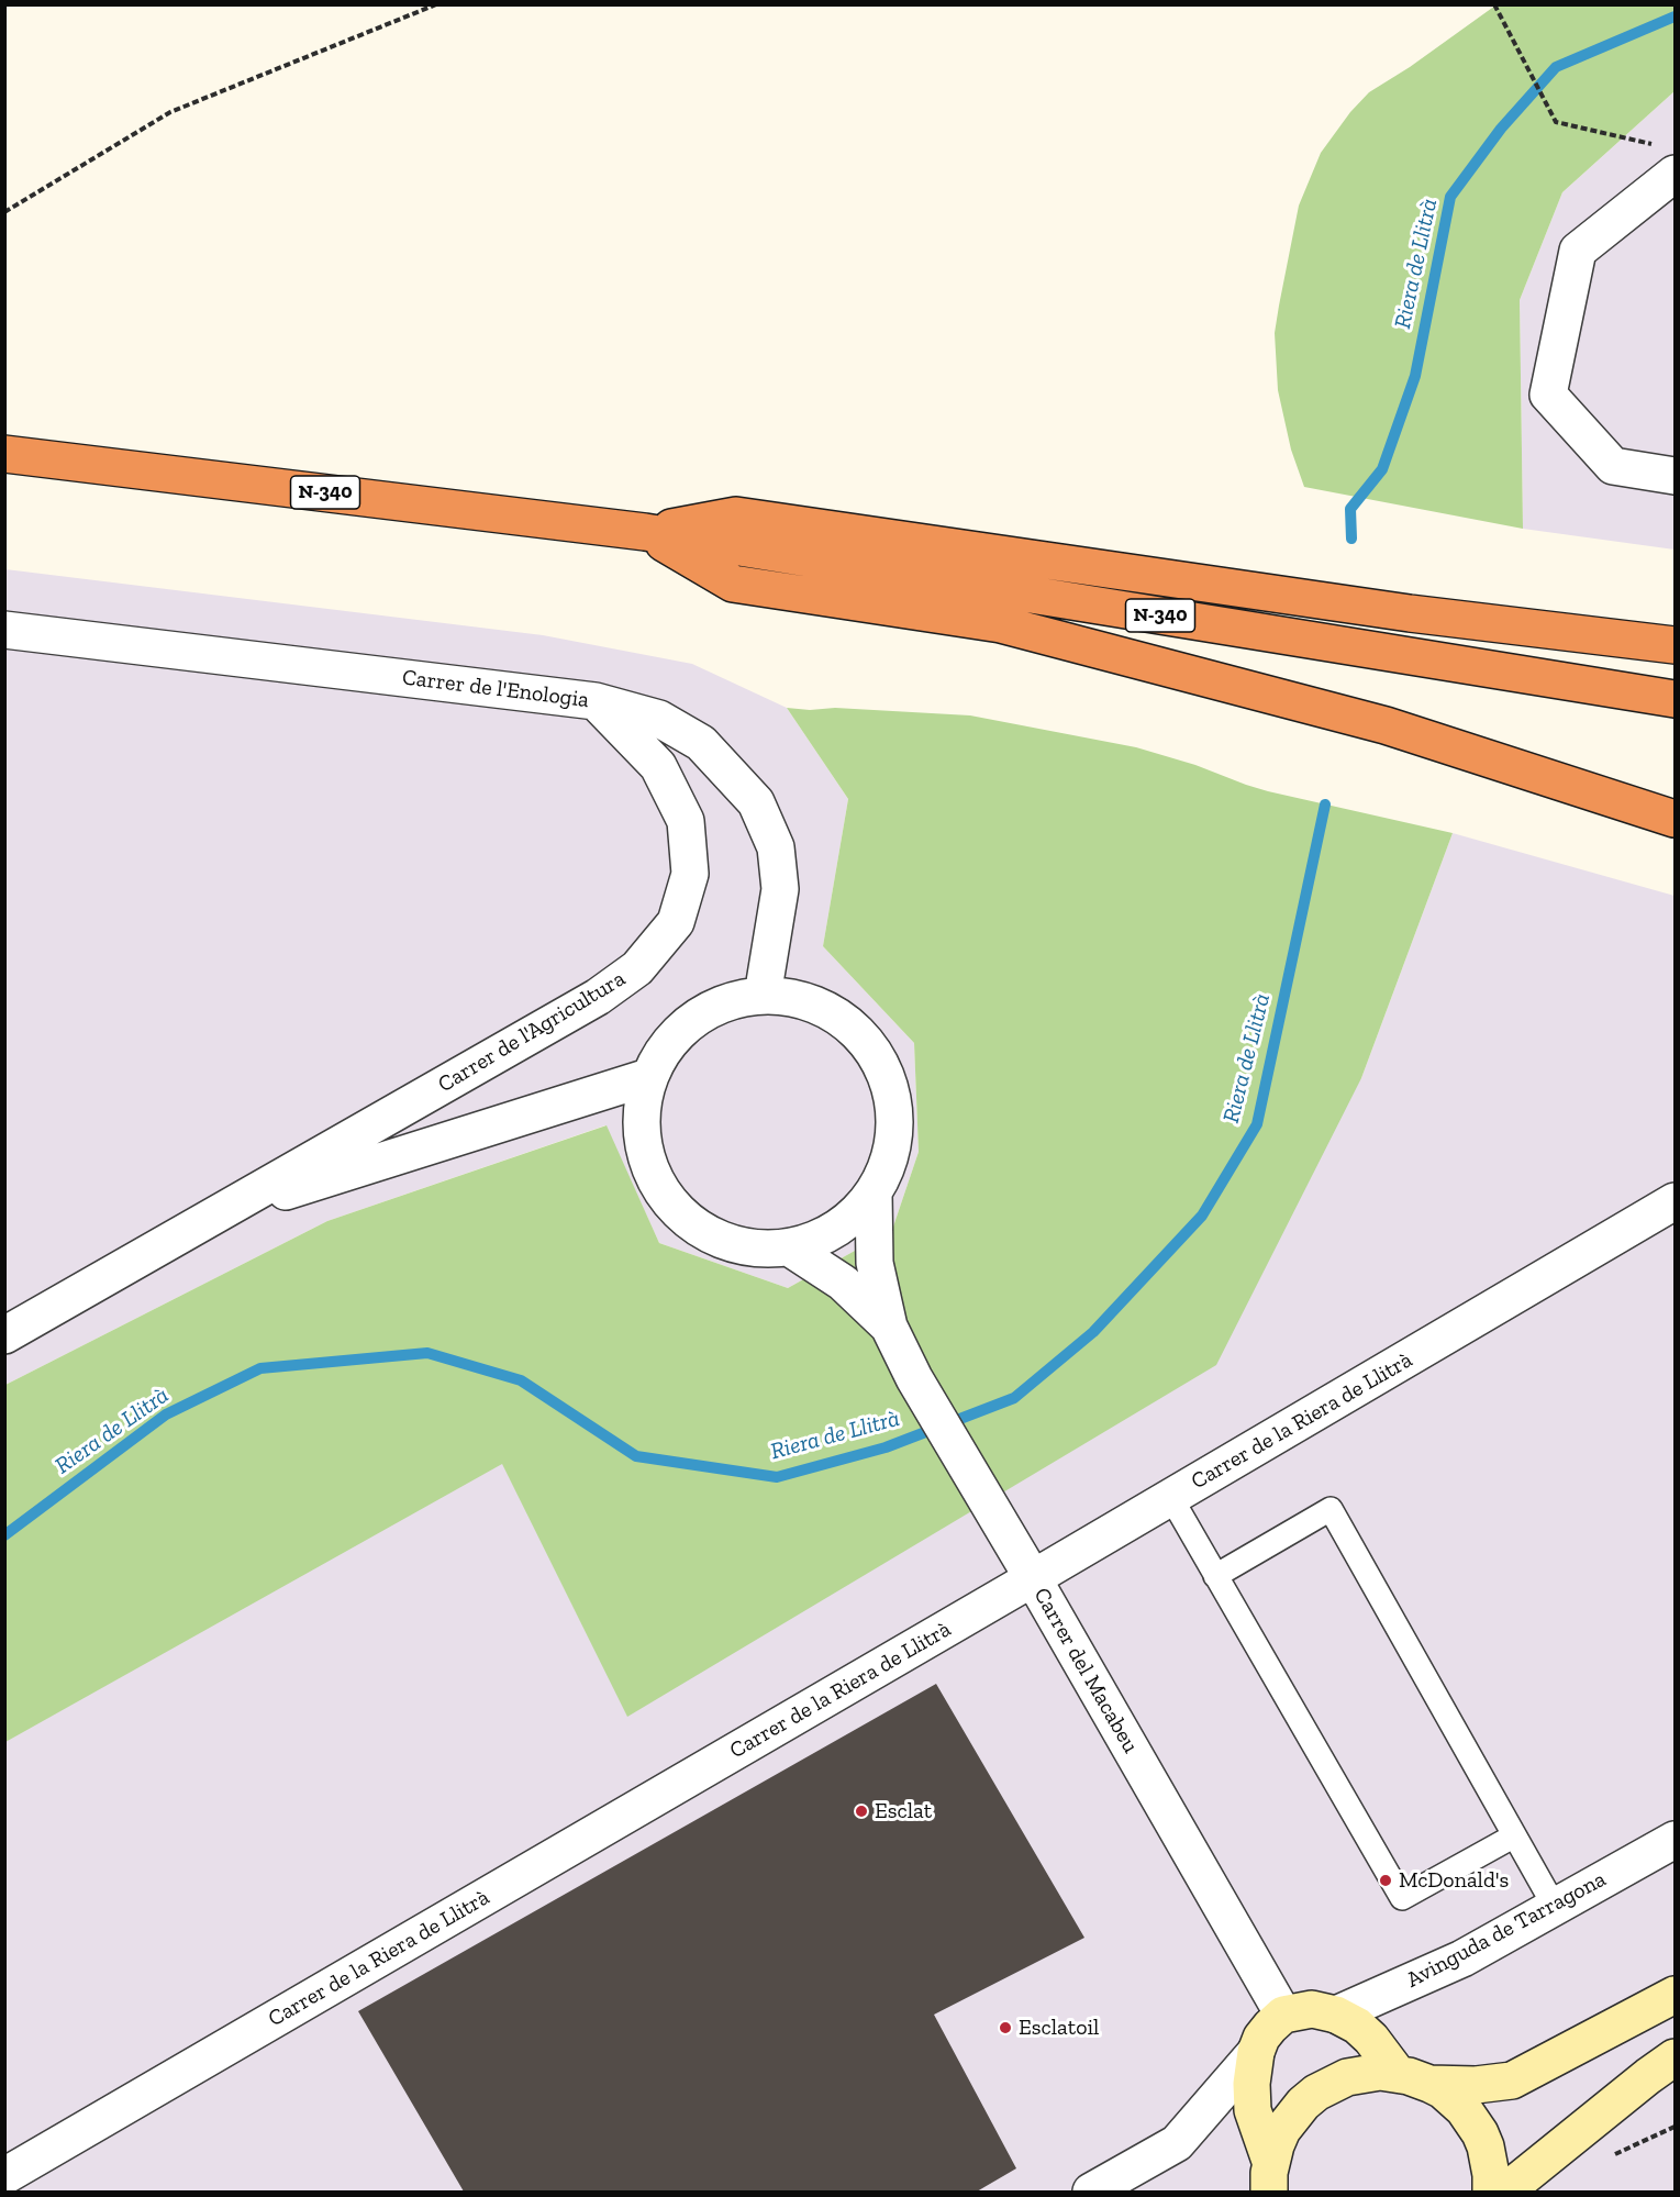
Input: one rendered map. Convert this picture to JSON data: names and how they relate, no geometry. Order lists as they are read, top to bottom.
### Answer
{
  "streets": {
    "highway": ["N-340"],
    "street": [
      "Carrer de l'Enologia",
      "Carrer de l'Agricultura",
      "Carrer de la Riera de Llitrà",
      "Carrer del Macabeu",
      "Avinguda de Tarragona"
    ]
  },
  "crossings": [
    ["Carrer de l'Enologia", "Carrer de l'Agricultura"],
    ["Carrer de la Riera de Llitrà", "Carrer del Macabeu"]
  ],
  "water": ["Riera de Llitrà"],
  "places": ["Esclat", "McDonald's", "Esclatoil"]
}
